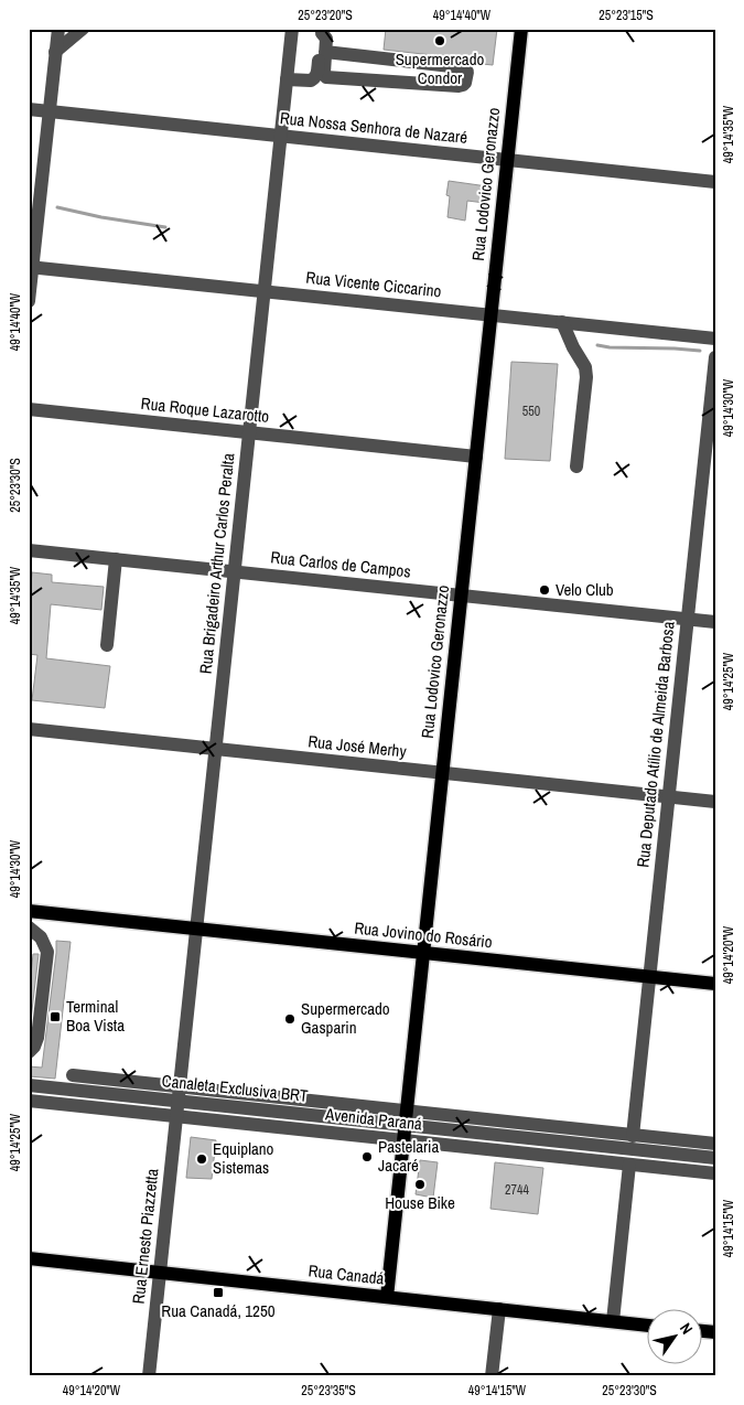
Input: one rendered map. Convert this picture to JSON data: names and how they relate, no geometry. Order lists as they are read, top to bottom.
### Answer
{
  "streets": {
    "main road": ["Rua Lodovico Geronazzo", "Rua Jovino do Rosário", "Rua Canadá"],
    "street": [
      "Rua Nossa Senhora de Nazaré",
      "Rua Vicente Ciccarino",
      "Rua Roque Lazarotto",
      "Rua Brigadeiro Arthur Carlos Peralta",
      "Rua Carlos de Campos",
      "Rua Deputado Atílio de Almeida Barbosa",
      "Rua José Merhy",
      "Canaleta Exclusiva BRT",
      "Avenida Paraná",
      "Rua Ernesto Piazzetta"
    ]
  },
  "crossings": [
    ["Rua Nossa Senhora de Nazaré", "Rua Lodovico Geronazzo"],
    ["Rua Nossa Senhora de Nazaré", "Rua Brigadeiro Arthur Carlos Peralta"],
    ["Rua Lodovico Geronazzo", "Rua Vicente Ciccarino"],
    ["Rua Lodovico Geronazzo", "Rua Roque Lazarotto"],
    ["Rua Lodovico Geronazzo", "Rua Carlos de Campos"],
    ["Rua Lodovico Geronazzo", "Rua José Merhy"],
    ["Rua Lodovico Geronazzo", "Rua Jovino do Rosário"],
    ["Rua Lodovico Geronazzo", "Canaleta Exclusiva BRT"],
    ["Rua Lodovico Geronazzo", "Avenida Paraná"],
    ["Rua Lodovico Geronazzo", "Rua Canadá"],
    ["Rua Vicente Ciccarino", "Rua Brigadeiro Arthur Carlos Peralta"],
    ["Rua Roque Lazarotto", "Rua Brigadeiro Arthur Carlos Peralta"],
    ["Rua Brigadeiro Arthur Carlos Peralta", "Rua Carlos de Campos"],
    ["Rua Brigadeiro Arthur Carlos Peralta", "Rua José Merhy"],
    ["Rua Brigadeiro Arthur Carlos Peralta", "Rua Jovino do Rosário"],
    ["Rua Brigadeiro Arthur Carlos Peralta", "Canaleta Exclusiva BRT"],
    ["Rua Brigadeiro Arthur Carlos Peralta", "Rua Ernesto Piazzetta"],
    ["Rua Carlos de Campos", "Rua Deputado Atílio de Almeida Barbosa"],
    ["Rua Deputado Atílio de Almeida Barbosa", "Rua José Merhy"],
    ["Rua Deputado Atílio de Almeida Barbosa", "Rua Jovino do Rosário"],
    ["Rua Deputado Atílio de Almeida Barbosa", "Avenida Paraná"],
    ["Canaleta Exclusiva BRT", "Avenida Paraná"],
    ["Canaleta Exclusiva BRT", "Rua Ernesto Piazzetta"],
    ["Avenida Paraná", "Rua Ernesto Piazzetta"],
    ["Rua Ernesto Piazzetta", "Rua Canadá"]
  ],
  "places": {
    "other": [
      "Supermercado Condor",
      "Velo Club",
      "Supermercado Gasparin",
      "Pastelaria Jacaré",
      "Equiplano Sistemas",
      "House Bike"
    ],
    "transit": ["Terminal Boa Vista", "Rua Canadá, 1250"]
  },
  "house_numbers": ["550", "2744"],
  "north": "top right",
  "coordinates": [
    "25°23'20\"S",
    "49°14'40\"W",
    "25°23'15\"S",
    "49°14'35\"W",
    "49°14'30\"W",
    "25°23'30\"S",
    "49°14'25\"W",
    "49°14'20\"W",
    "49°14'15\"W",
    "25°23'35\"S"
  ]
}
